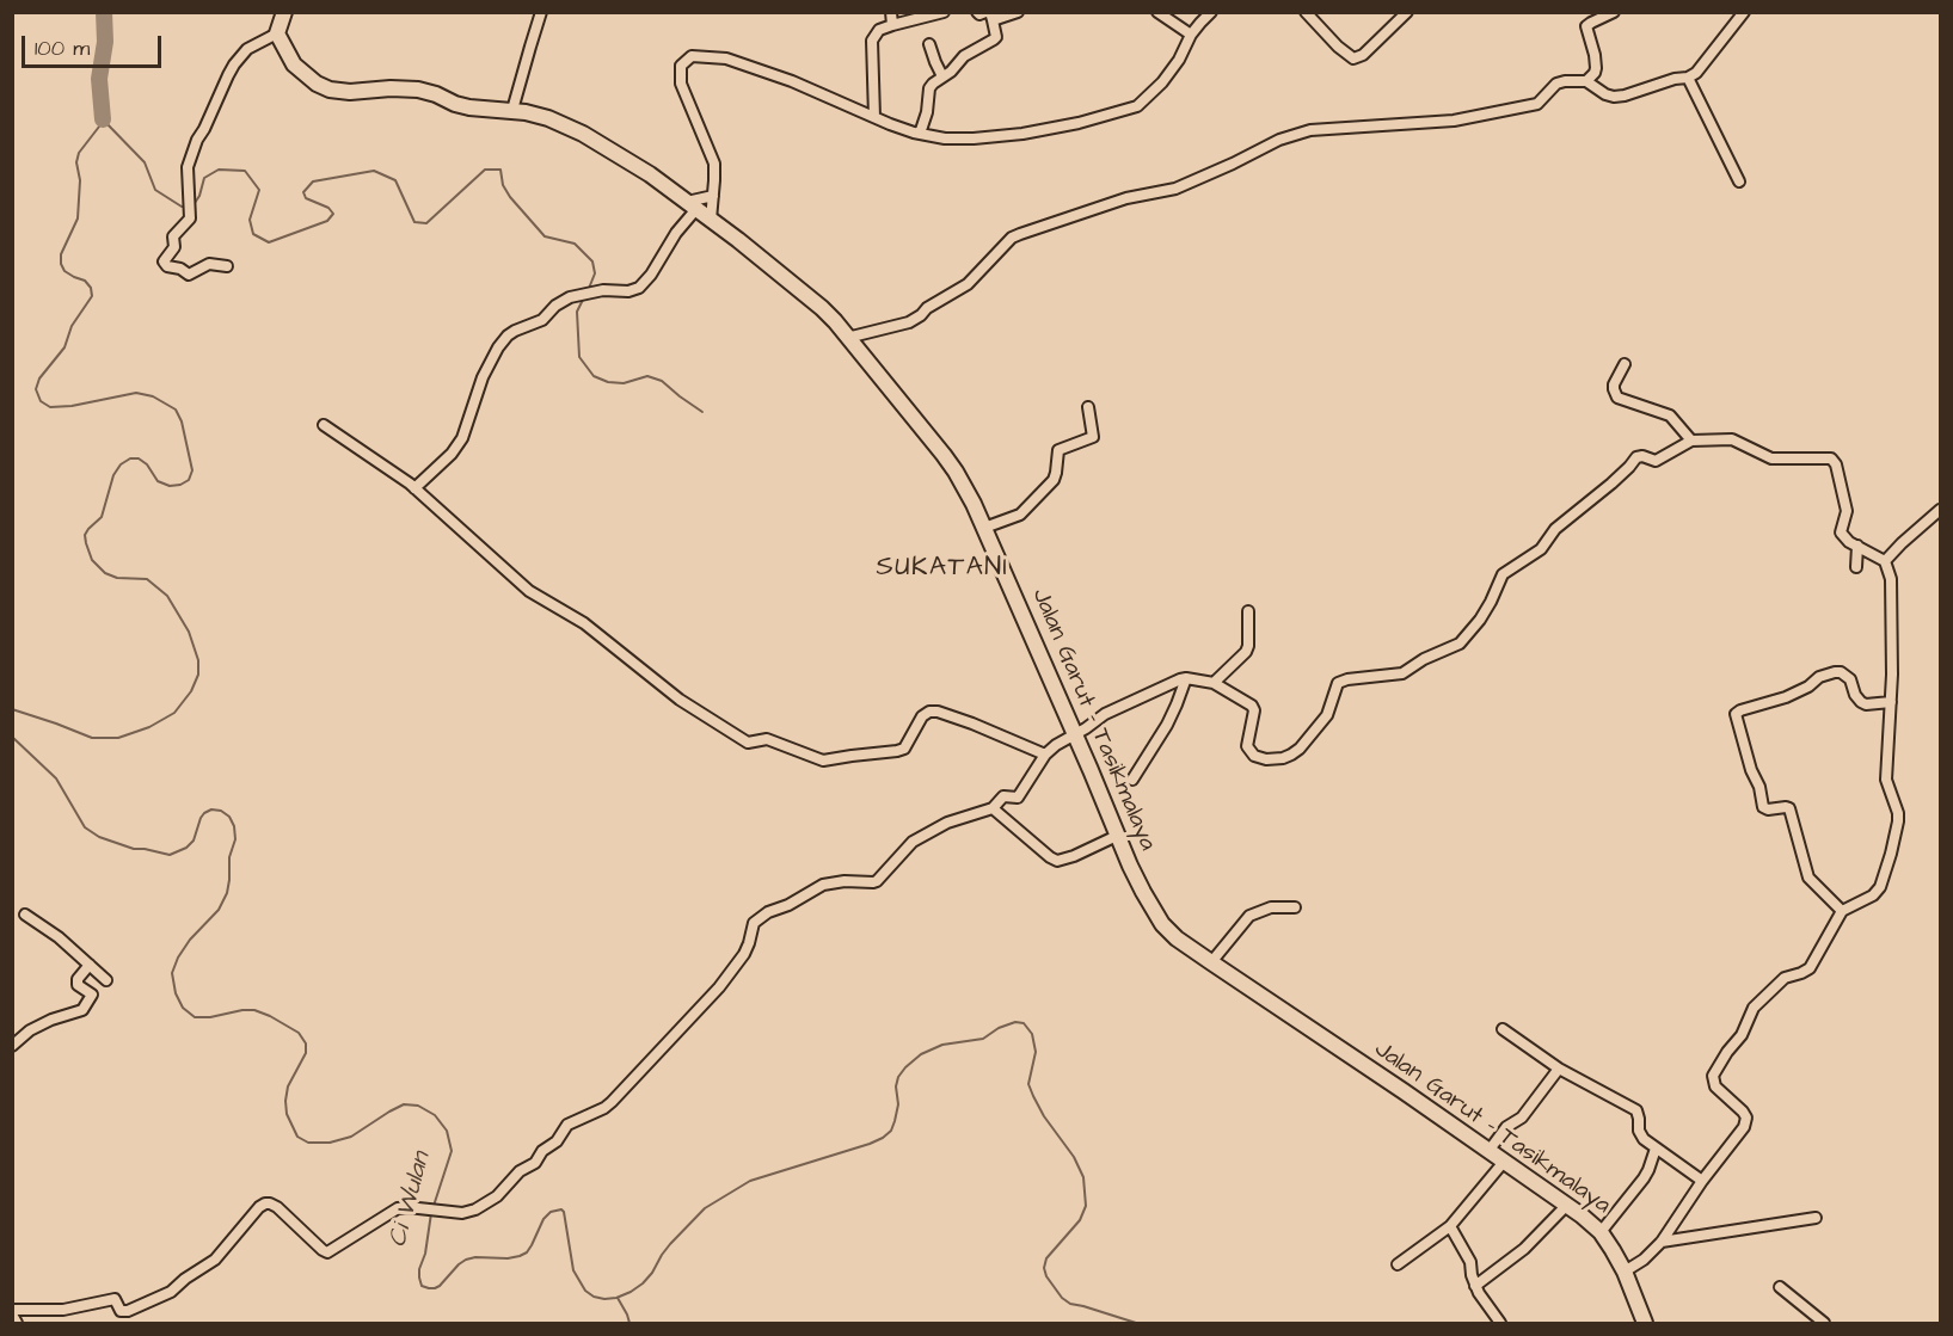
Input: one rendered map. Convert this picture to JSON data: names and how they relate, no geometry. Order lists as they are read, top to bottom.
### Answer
{
  "streets": {
    "main road": ["Jalan Garut - Tasikmalaya"]
  },
  "districts": ["SUKATANI"],
  "water": ["Ci Wulan"],
  "scale_bar": "100 m"
}
